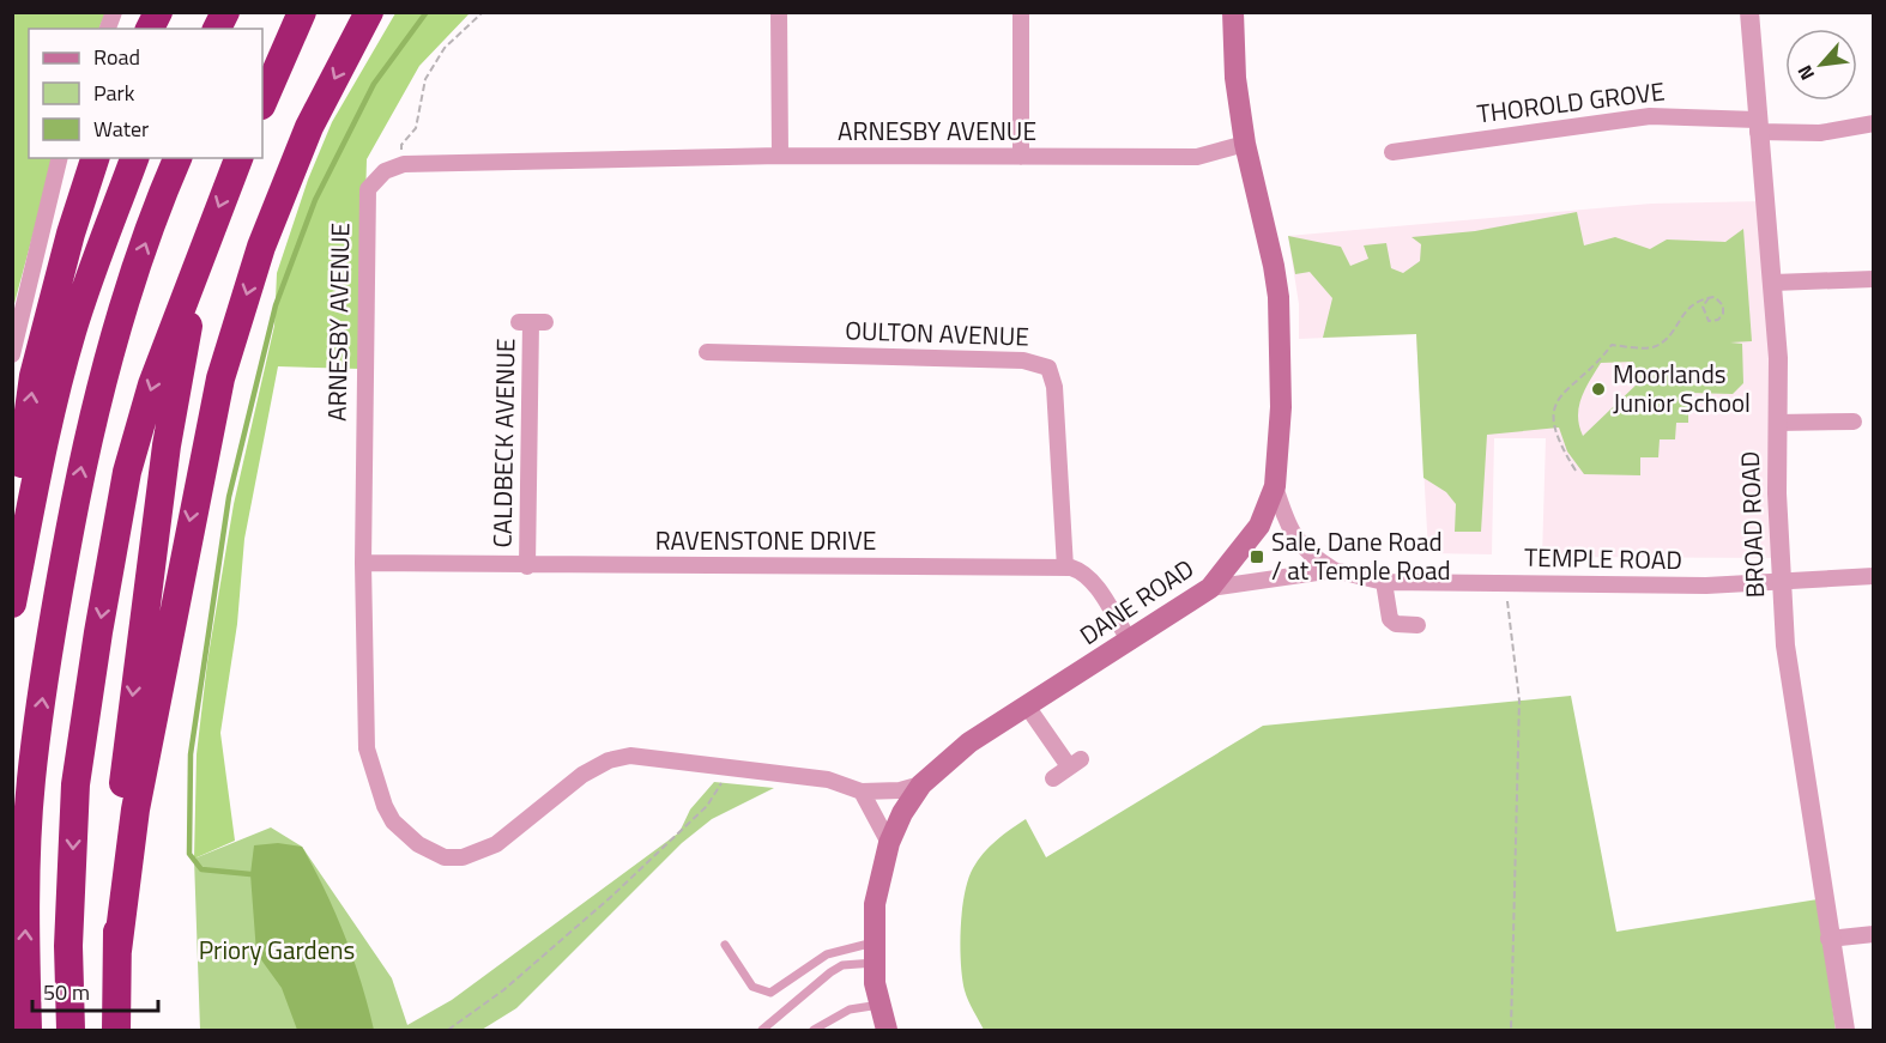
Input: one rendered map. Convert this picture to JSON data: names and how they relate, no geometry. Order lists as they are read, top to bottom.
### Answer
{
  "streets": {
    "main road": ["DANE ROAD"],
    "street": [
      "THOROLD GROVE",
      "ARNESBY AVENUE",
      "OULTON AVENUE",
      "CALDBECK AVENUE",
      "BROAD ROAD",
      "RAVENSTONE DRIVE",
      "TEMPLE ROAD"
    ]
  },
  "crossings": [
    ["THOROLD GROVE", "BROAD ROAD"],
    ["ARNESBY AVENUE", "RAVENSTONE DRIVE"],
    ["ARNESBY AVENUE", "DANE ROAD"],
    ["OULTON AVENUE", "RAVENSTONE DRIVE"],
    ["CALDBECK AVENUE", "RAVENSTONE DRIVE"],
    ["BROAD ROAD", "TEMPLE ROAD"],
    ["TEMPLE ROAD", "DANE ROAD"]
  ],
  "parks": ["Priory Gardens"],
  "places": {
    "other": ["Moorlands Junior School"],
    "transit": ["Sale, Dane Road / at Temple Road"]
  },
  "legend": ["Road", "Park", "Water"],
  "scale_bar": "50 m",
  "north": "bottom left"
}
